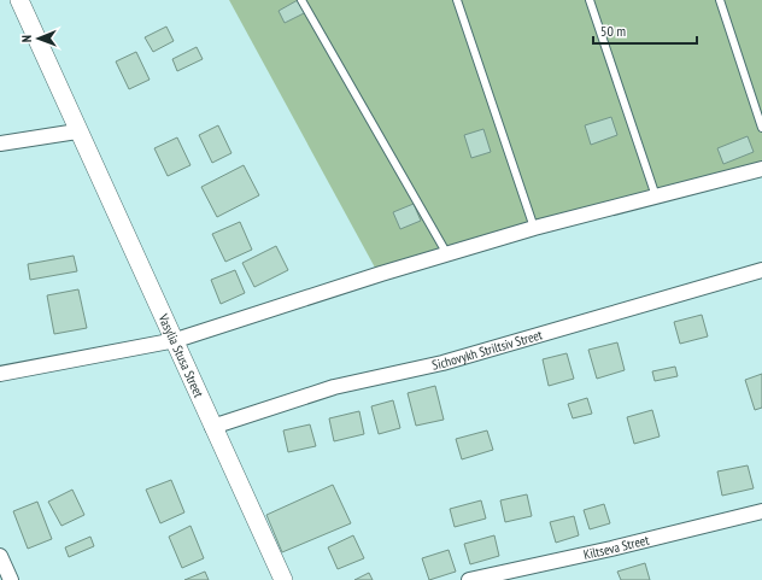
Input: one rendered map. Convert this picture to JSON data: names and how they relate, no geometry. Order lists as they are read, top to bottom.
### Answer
{
  "streets": {
    "street": ["Sichovykh Striltsiv Street", "Vasylia Stusa Street", "Kiltseva Street"]
  },
  "crossings": [
    ["Sichovykh Striltsiv Street", "Vasylia Stusa Street"]
  ],
  "scale_bar": "50 m",
  "north": "left"
}
